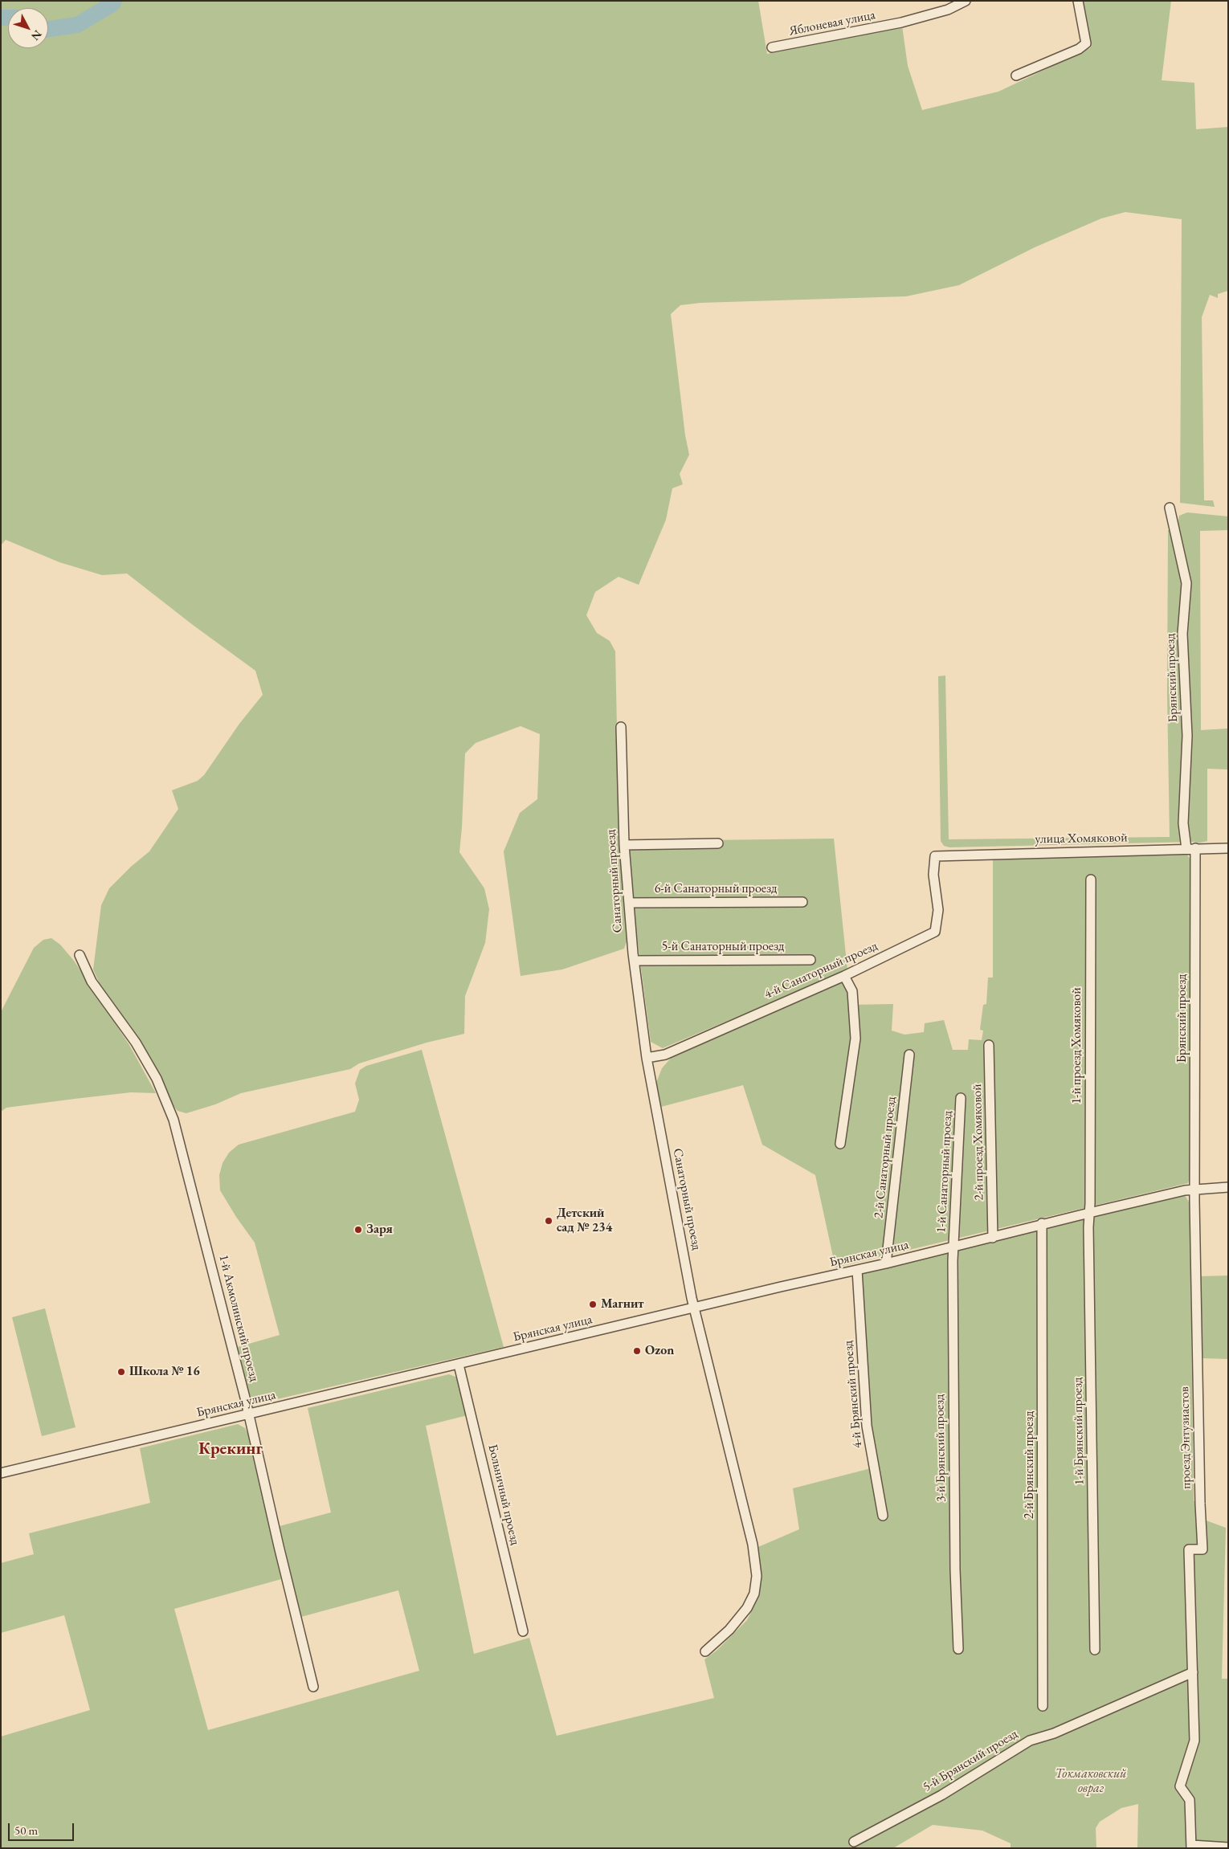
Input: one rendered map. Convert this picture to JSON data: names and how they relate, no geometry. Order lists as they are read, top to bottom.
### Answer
{
  "streets": {
    "street": [
      "Яблоневая улица",
      "Брянский проезд",
      "улица Хомяковой",
      "Санаторный проезд",
      "6-й Санаторный проезд",
      "5-й Санаторный проезд",
      "4-й Санаторный проезд",
      "1-й проезд Хомяковой",
      "2-й проезд Хомяковой",
      "2-й Санаторный проезд",
      "1-й Санаторный проезд",
      "Брянская улица",
      "1-й Акмолинский проезд",
      "4-й Брянский проезд",
      "1-й Брянский проезд",
      "проезд Энтузиастов",
      "3-й Брянский проезд",
      "2-й Брянский проезд",
      "Больничный проезд",
      "5-й Брянский проезд"
    ]
  },
  "crossings": [
    ["Брянский проезд", "улица Хомяковой"],
    ["Брянский проезд", "Брянская улица"],
    ["Брянский проезд", "проезд Энтузиастов"],
    ["улица Хомяковой", "4-й Санаторный проезд"],
    ["Санаторный проезд", "6-й Санаторный проезд"],
    ["Санаторный проезд", "5-й Санаторный проезд"],
    ["Санаторный проезд", "4-й Санаторный проезд"],
    ["Санаторный проезд", "Брянская улица"],
    ["1-й проезд Хомяковой", "Брянская улица"],
    ["1-й проезд Хомяковой", "1-й Брянский проезд"],
    ["2-й проезд Хомяковой", "Брянская улица"],
    ["2-й Санаторный проезд", "Брянская улица"],
    ["1-й Санаторный проезд", "Брянская улица"],
    ["1-й Санаторный проезд", "3-й Брянский проезд"],
    ["Брянская улица", "1-й Акмолинский проезд"],
    ["Брянская улица", "4-й Брянский проезд"],
    ["Брянская улица", "1-й Брянский проезд"],
    ["Брянская улица", "проезд Энтузиастов"],
    ["Брянская улица", "3-й Брянский проезд"],
    ["Брянская улица", "2-й Брянский проезд"],
    ["Брянская улица", "Больничный проезд"],
    ["проезд Энтузиастов", "5-й Брянский проезд"]
  ],
  "districts": ["Крекинг"],
  "parks": ["Токмаковский овраг"],
  "places": [
    "Детский сад № 234",
    "Заря",
    "Магнит",
    "Ozon",
    "Школа № 16"
  ],
  "scale_bar": "50 m",
  "north": "bottom right"
}
